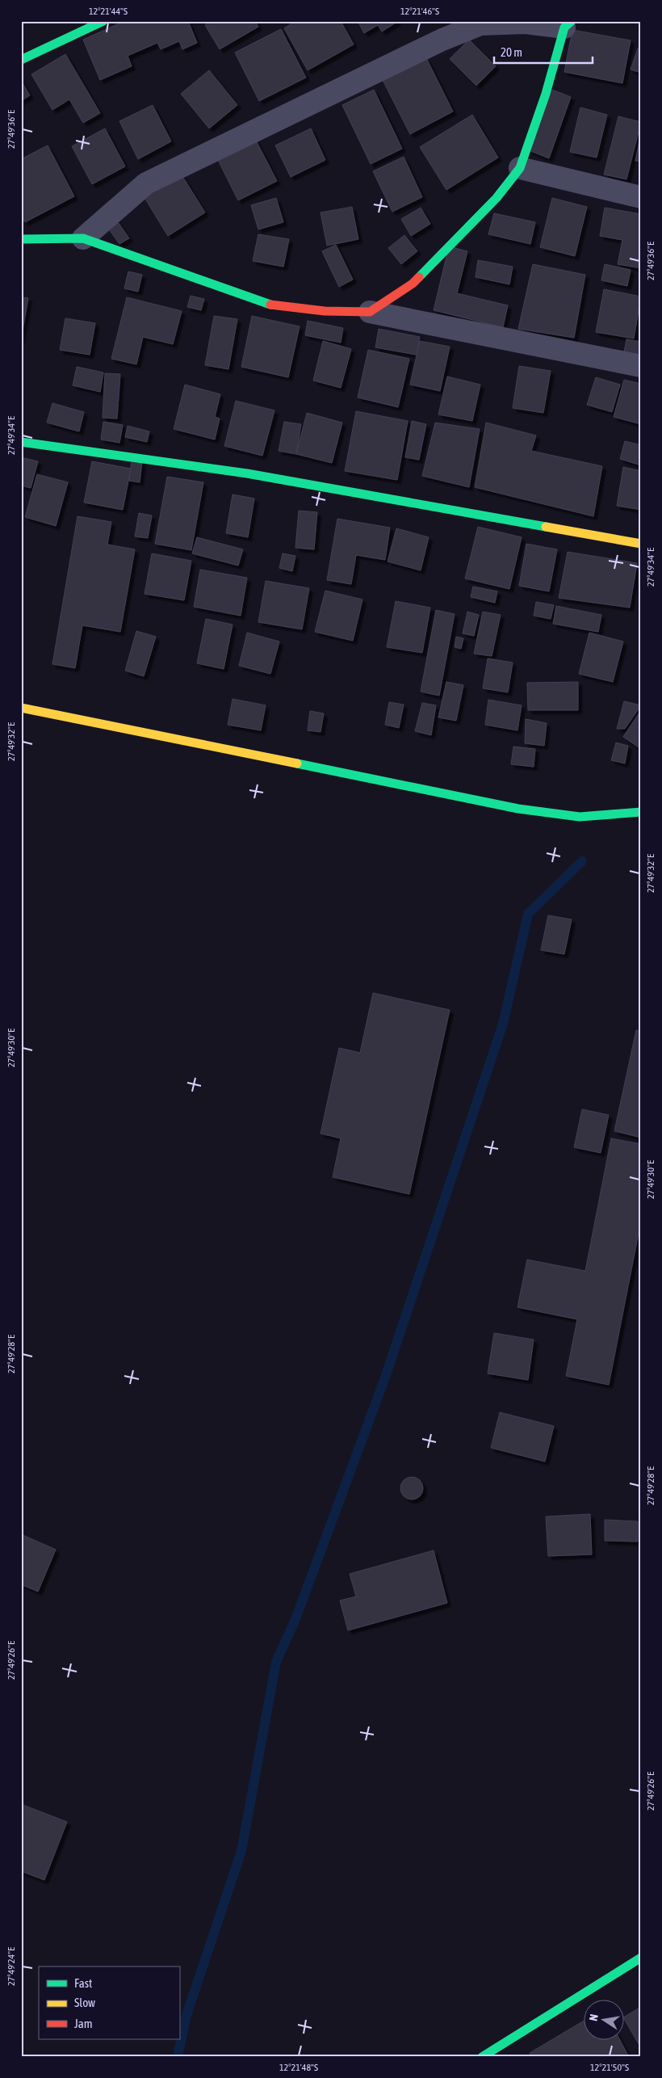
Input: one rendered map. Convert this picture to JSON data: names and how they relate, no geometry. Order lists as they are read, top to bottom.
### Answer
{
  "legend": ["Fast", "Slow", "Jam"],
  "scale_bar": "20 m",
  "north": "left",
  "coordinates": [
    "12°21'44\"S",
    "12°21'46\"S",
    "27°49'36\"E",
    "27°49'34\"E",
    "27°49'32\"E",
    "27°49'30\"E",
    "27°49'28\"E",
    "27°49'26\"E",
    "27°49'24\"E",
    "12°21'48\"S",
    "12°21'50\"S"
  ]
}
